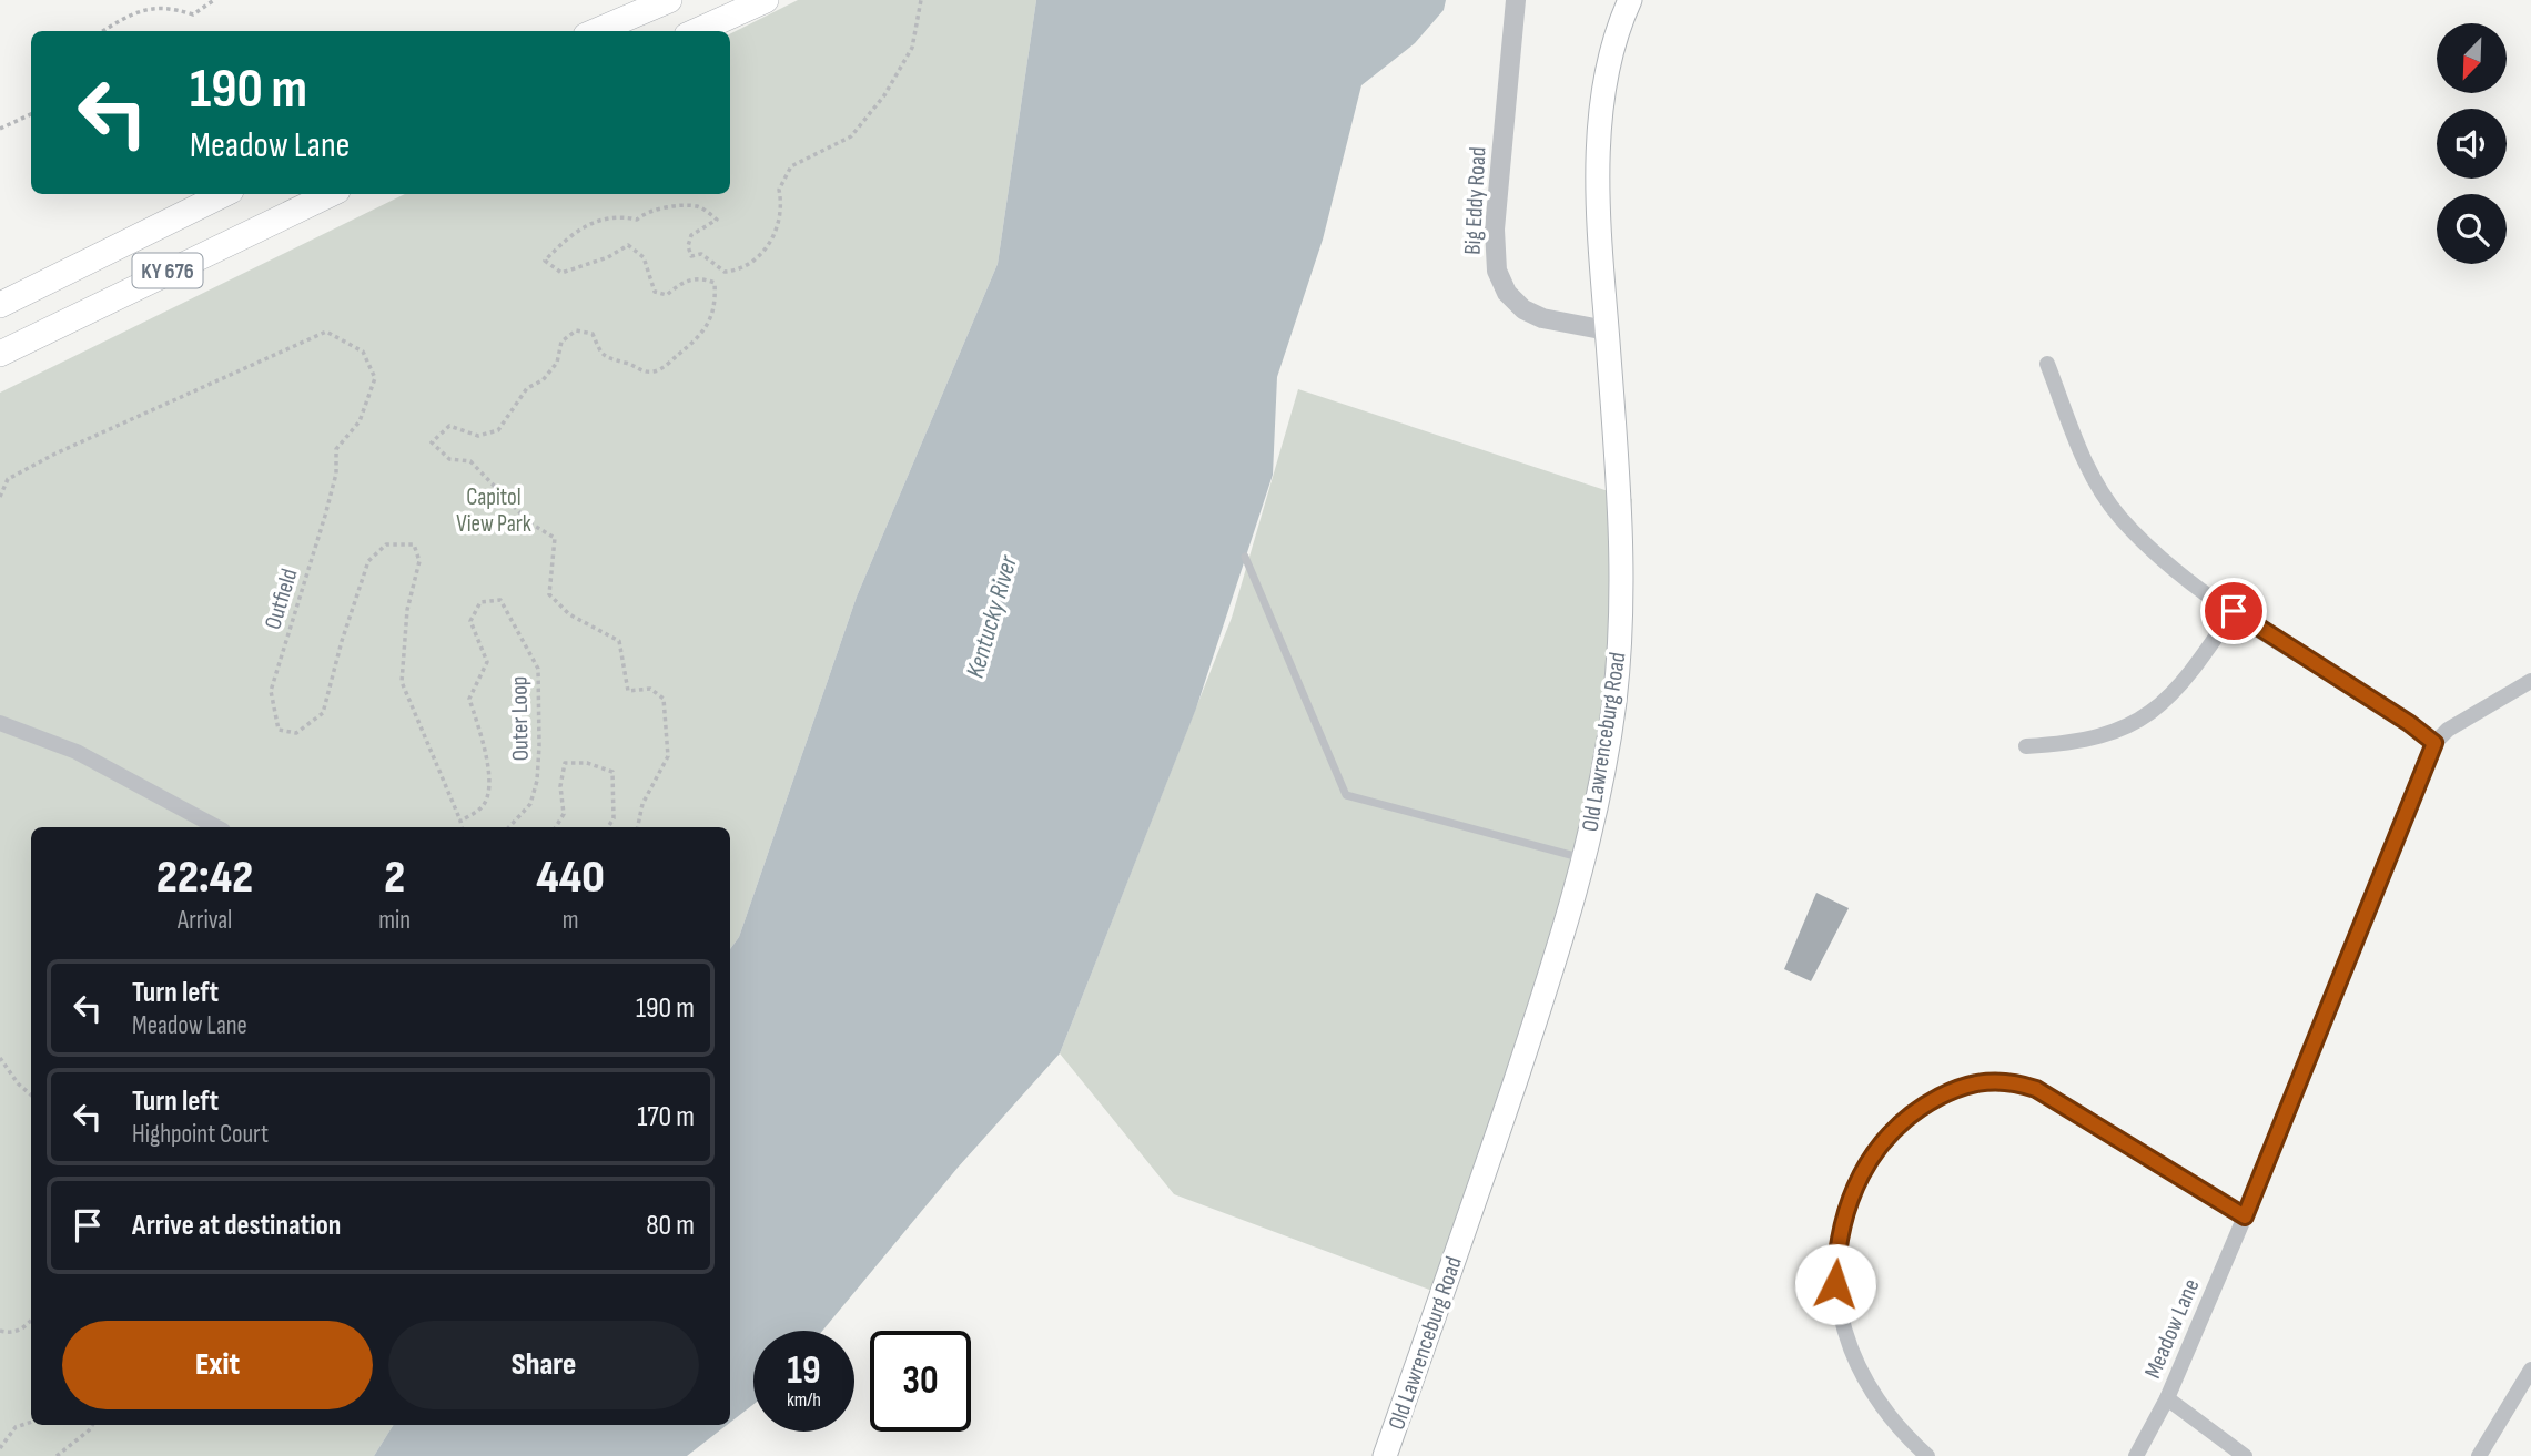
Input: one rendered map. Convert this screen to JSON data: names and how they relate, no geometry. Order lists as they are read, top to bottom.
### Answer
{
  "streets": {
    "main road": ["KY 676", "Old Lawrenceburg Road"],
    "street": ["Big Eddy Road", "Meadow Lane"],
    "path": ["Outfield", "Outer Loop"]
  },
  "crossings": [
    ["Big Eddy Road", "Old Lawrenceburg Road"],
    ["Outfield", "Outer Loop"]
  ],
  "water": ["Kentucky River"],
  "parks": ["Capitol View Park"],
  "north": "bottom left",
  "page": {
    "turn": ["190 m", "Meadow Lane"],
    "eta": [
      "22:42",
      "Arrival",
      "2",
      "min",
      "440",
      "m"
    ],
    "list": [
      {
        "name": "Turn left",
        "note": "Meadow Lane",
        "value": "190 m"
      },
      {
        "name": "Turn left",
        "note": "Highpoint Court",
        "value": "170 m"
      },
      {
        "name": "Arrive at destination",
        "value": "80 m"
      }
    ],
    "buttons": ["Exit", "Share"],
    "speed": "19 km/h",
    "limit": "30"
  }
}
